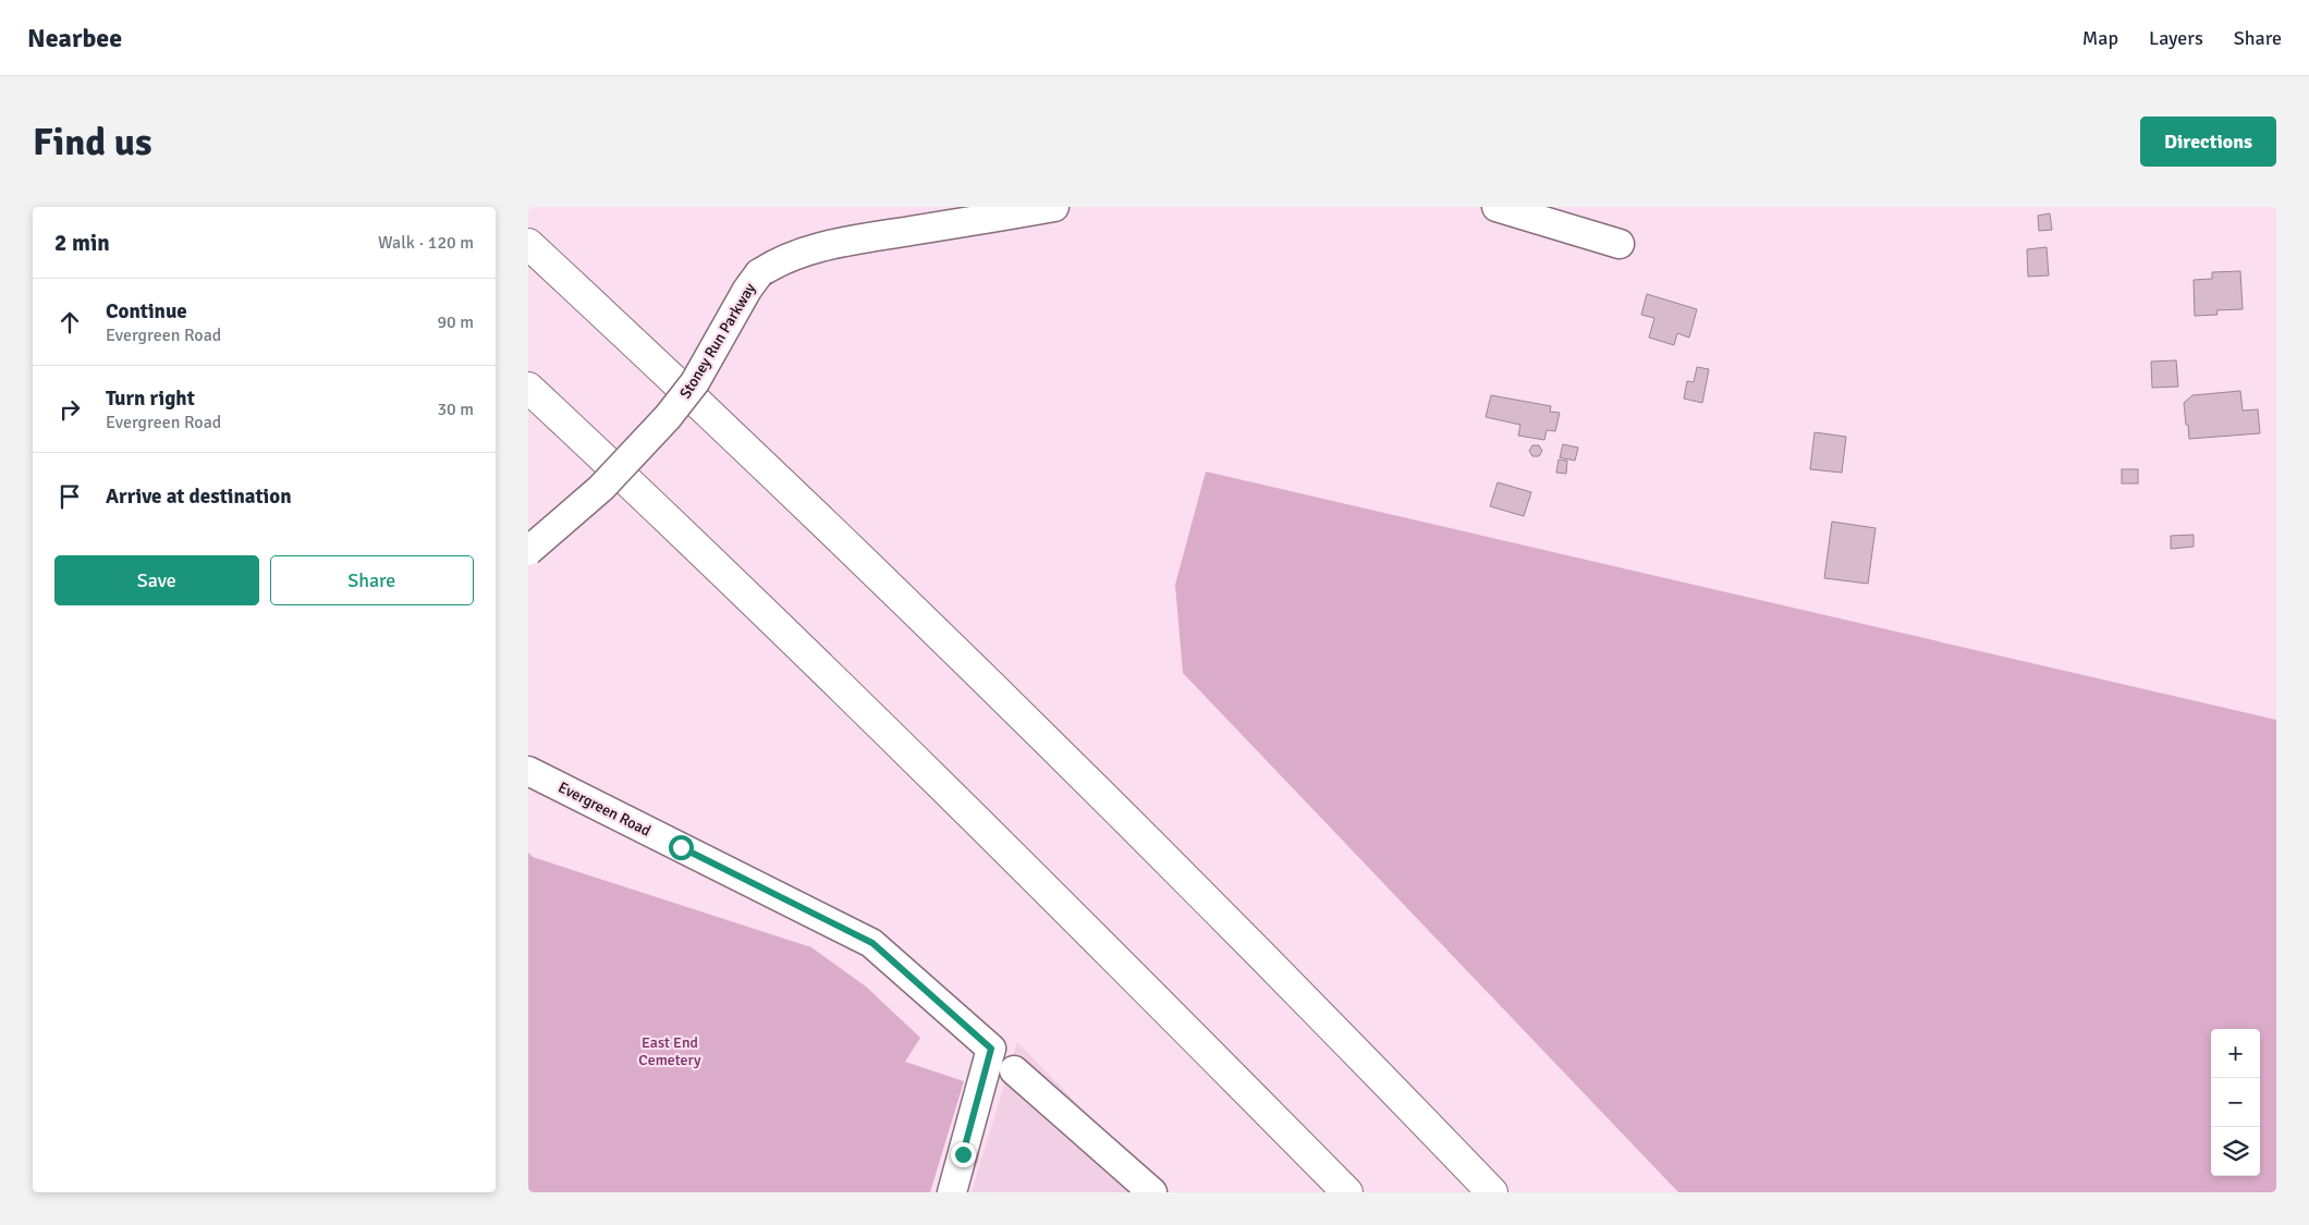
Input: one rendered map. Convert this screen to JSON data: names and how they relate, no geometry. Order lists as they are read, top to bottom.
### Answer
{
  "streets": {
    "street": ["Stoney Run Parkway", "Evergreen Road"]
  },
  "parks": ["East End Cemetery"],
  "page": {
    "header": "Nearbee",
    "nav": ["Map", "Layers", "Share"],
    "buttons": [
      "Directions",
      ["Save", "Share"]
    ],
    "title": "Find us",
    "heading": ["2 min", "Walk · 120 m"],
    "list": [
      ["Continue", "Evergreen Road", "90 m"],
      ["Turn right", "Evergreen Road", "30 m"],
      "Arrive at destination"
    ],
    "map_buttons": ["+", "−"]
  }
}
